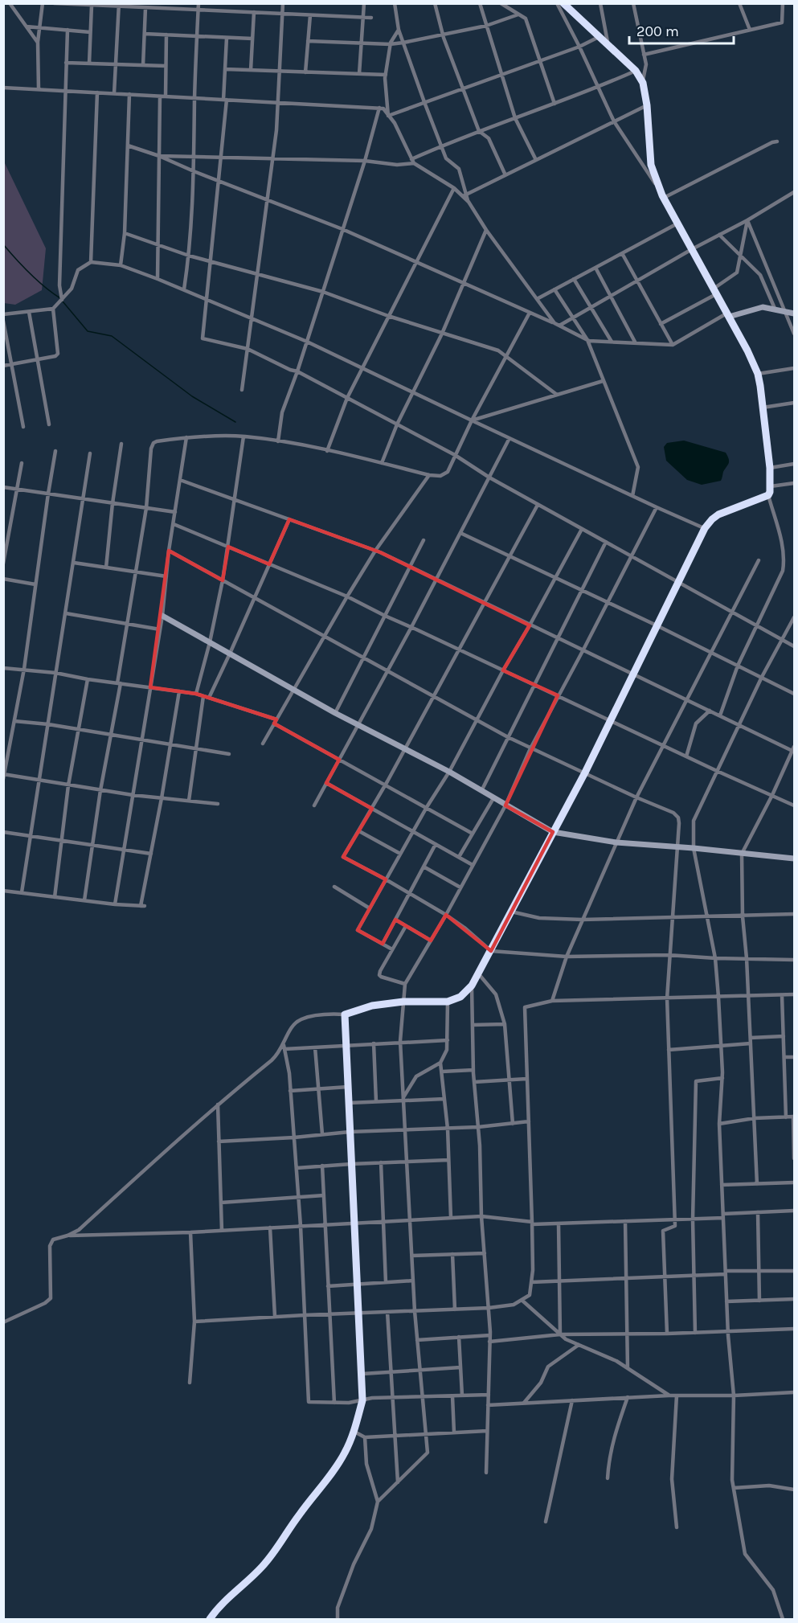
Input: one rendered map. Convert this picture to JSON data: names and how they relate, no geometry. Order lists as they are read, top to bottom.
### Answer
{
  "scale_bar": "200 m"
}
